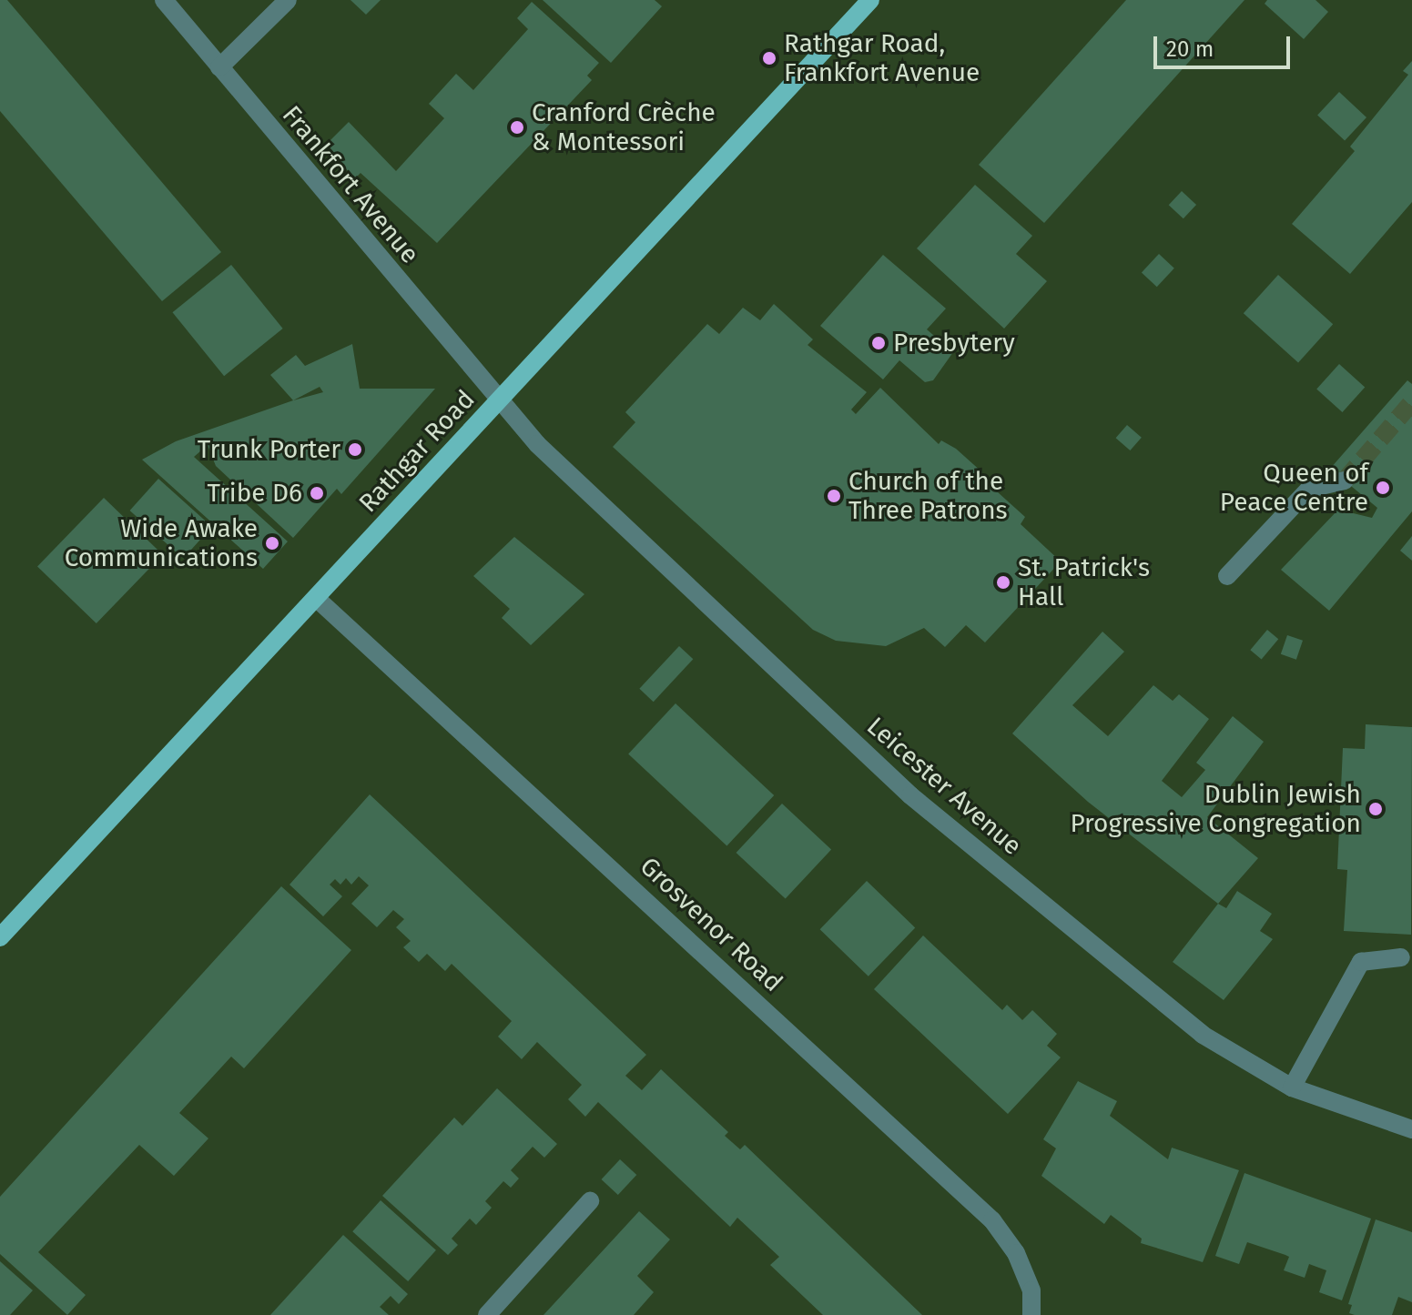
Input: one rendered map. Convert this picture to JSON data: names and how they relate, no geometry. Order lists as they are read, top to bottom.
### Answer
{
  "streets": {
    "main road": ["Rathgar Road"],
    "street": ["Frankfort Avenue", "Leicester Avenue", "Grosvenor Road"]
  },
  "crossings": [
    ["Frankfort Avenue", "Rathgar Road"],
    ["Frankfort Avenue", "Leicester Avenue"],
    ["Rathgar Road", "Leicester Avenue"],
    ["Rathgar Road", "Grosvenor Road"]
  ],
  "places": [
    "Rathgar Road, Frankfort Avenue",
    "Cranford Crèche & Montessori",
    "Presbytery",
    "Trunk Porter",
    "Queen of Peace Centre",
    "Tribe D6",
    "Church of the Three Patrons",
    "Wide Awake Communications",
    "St. Patrick's Hall",
    "Dublin Jewish Progressive Congregation"
  ],
  "scale_bar": "20 m"
}
